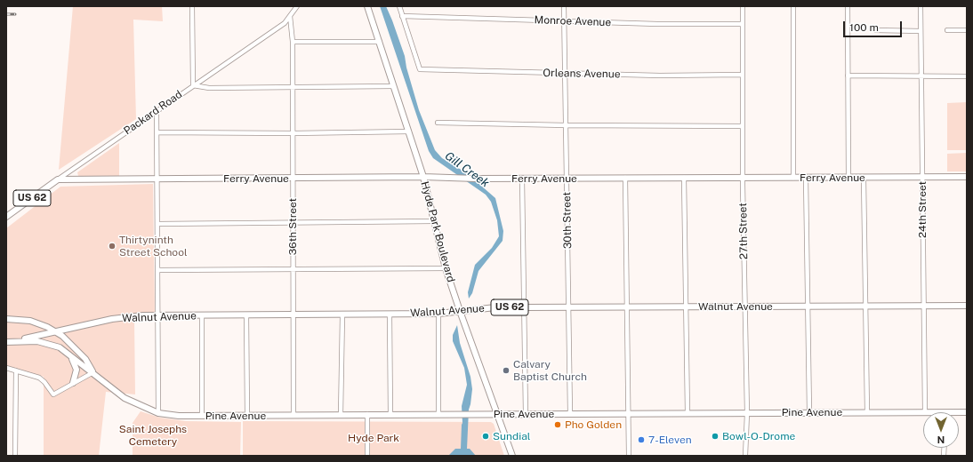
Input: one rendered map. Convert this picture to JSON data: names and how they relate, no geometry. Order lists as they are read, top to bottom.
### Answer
{
  "streets": {
    "main road": [
      "Packard Road",
      "Ferry Avenue",
      "US 62",
      "Hyde Park Boulevard",
      "Walnut Avenue",
      "Pine Avenue"
    ],
    "street": [
      "Monroe Avenue",
      "Orleans Avenue",
      "24th Street",
      "30th Street",
      "36th Street",
      "27th Street"
    ]
  },
  "crossings": [
    ["Monroe Avenue", "Orleans Avenue"],
    ["Monroe Avenue", "30th Street"],
    ["Monroe Avenue", "27th Street"],
    ["Orleans Avenue", "30th Street"],
    ["Orleans Avenue", "27th Street"],
    ["Packard Road", "Ferry Avenue"],
    ["Packard Road", "36th Street"],
    ["Ferry Avenue", "24th Street"],
    ["Ferry Avenue", "30th Street"],
    ["Ferry Avenue", "36th Street"],
    ["Ferry Avenue", "27th Street"],
    ["Ferry Avenue", "Hyde Park Boulevard"],
    ["US 62", "Walnut Avenue"],
    ["24th Street", "Walnut Avenue"],
    ["30th Street", "Walnut Avenue"],
    ["30th Street", "Pine Avenue"],
    ["36th Street", "Walnut Avenue"],
    ["36th Street", "Pine Avenue"],
    ["27th Street", "Walnut Avenue"],
    ["27th Street", "Pine Avenue"],
    ["Hyde Park Boulevard", "Walnut Avenue"],
    ["Hyde Park Boulevard", "Pine Avenue"]
  ],
  "water": ["Gill Creek"],
  "parks": ["Saint Josephs Cemetery", "Hyde Park"],
  "places": [
    "Thirtyninth Street School",
    "Calvary Baptist Church",
    "Pho Golden",
    "Sundial",
    "Bowl-O-Drome",
    "7-Eleven"
  ],
  "scale_bar": "100 m",
  "north": "bottom"
}
